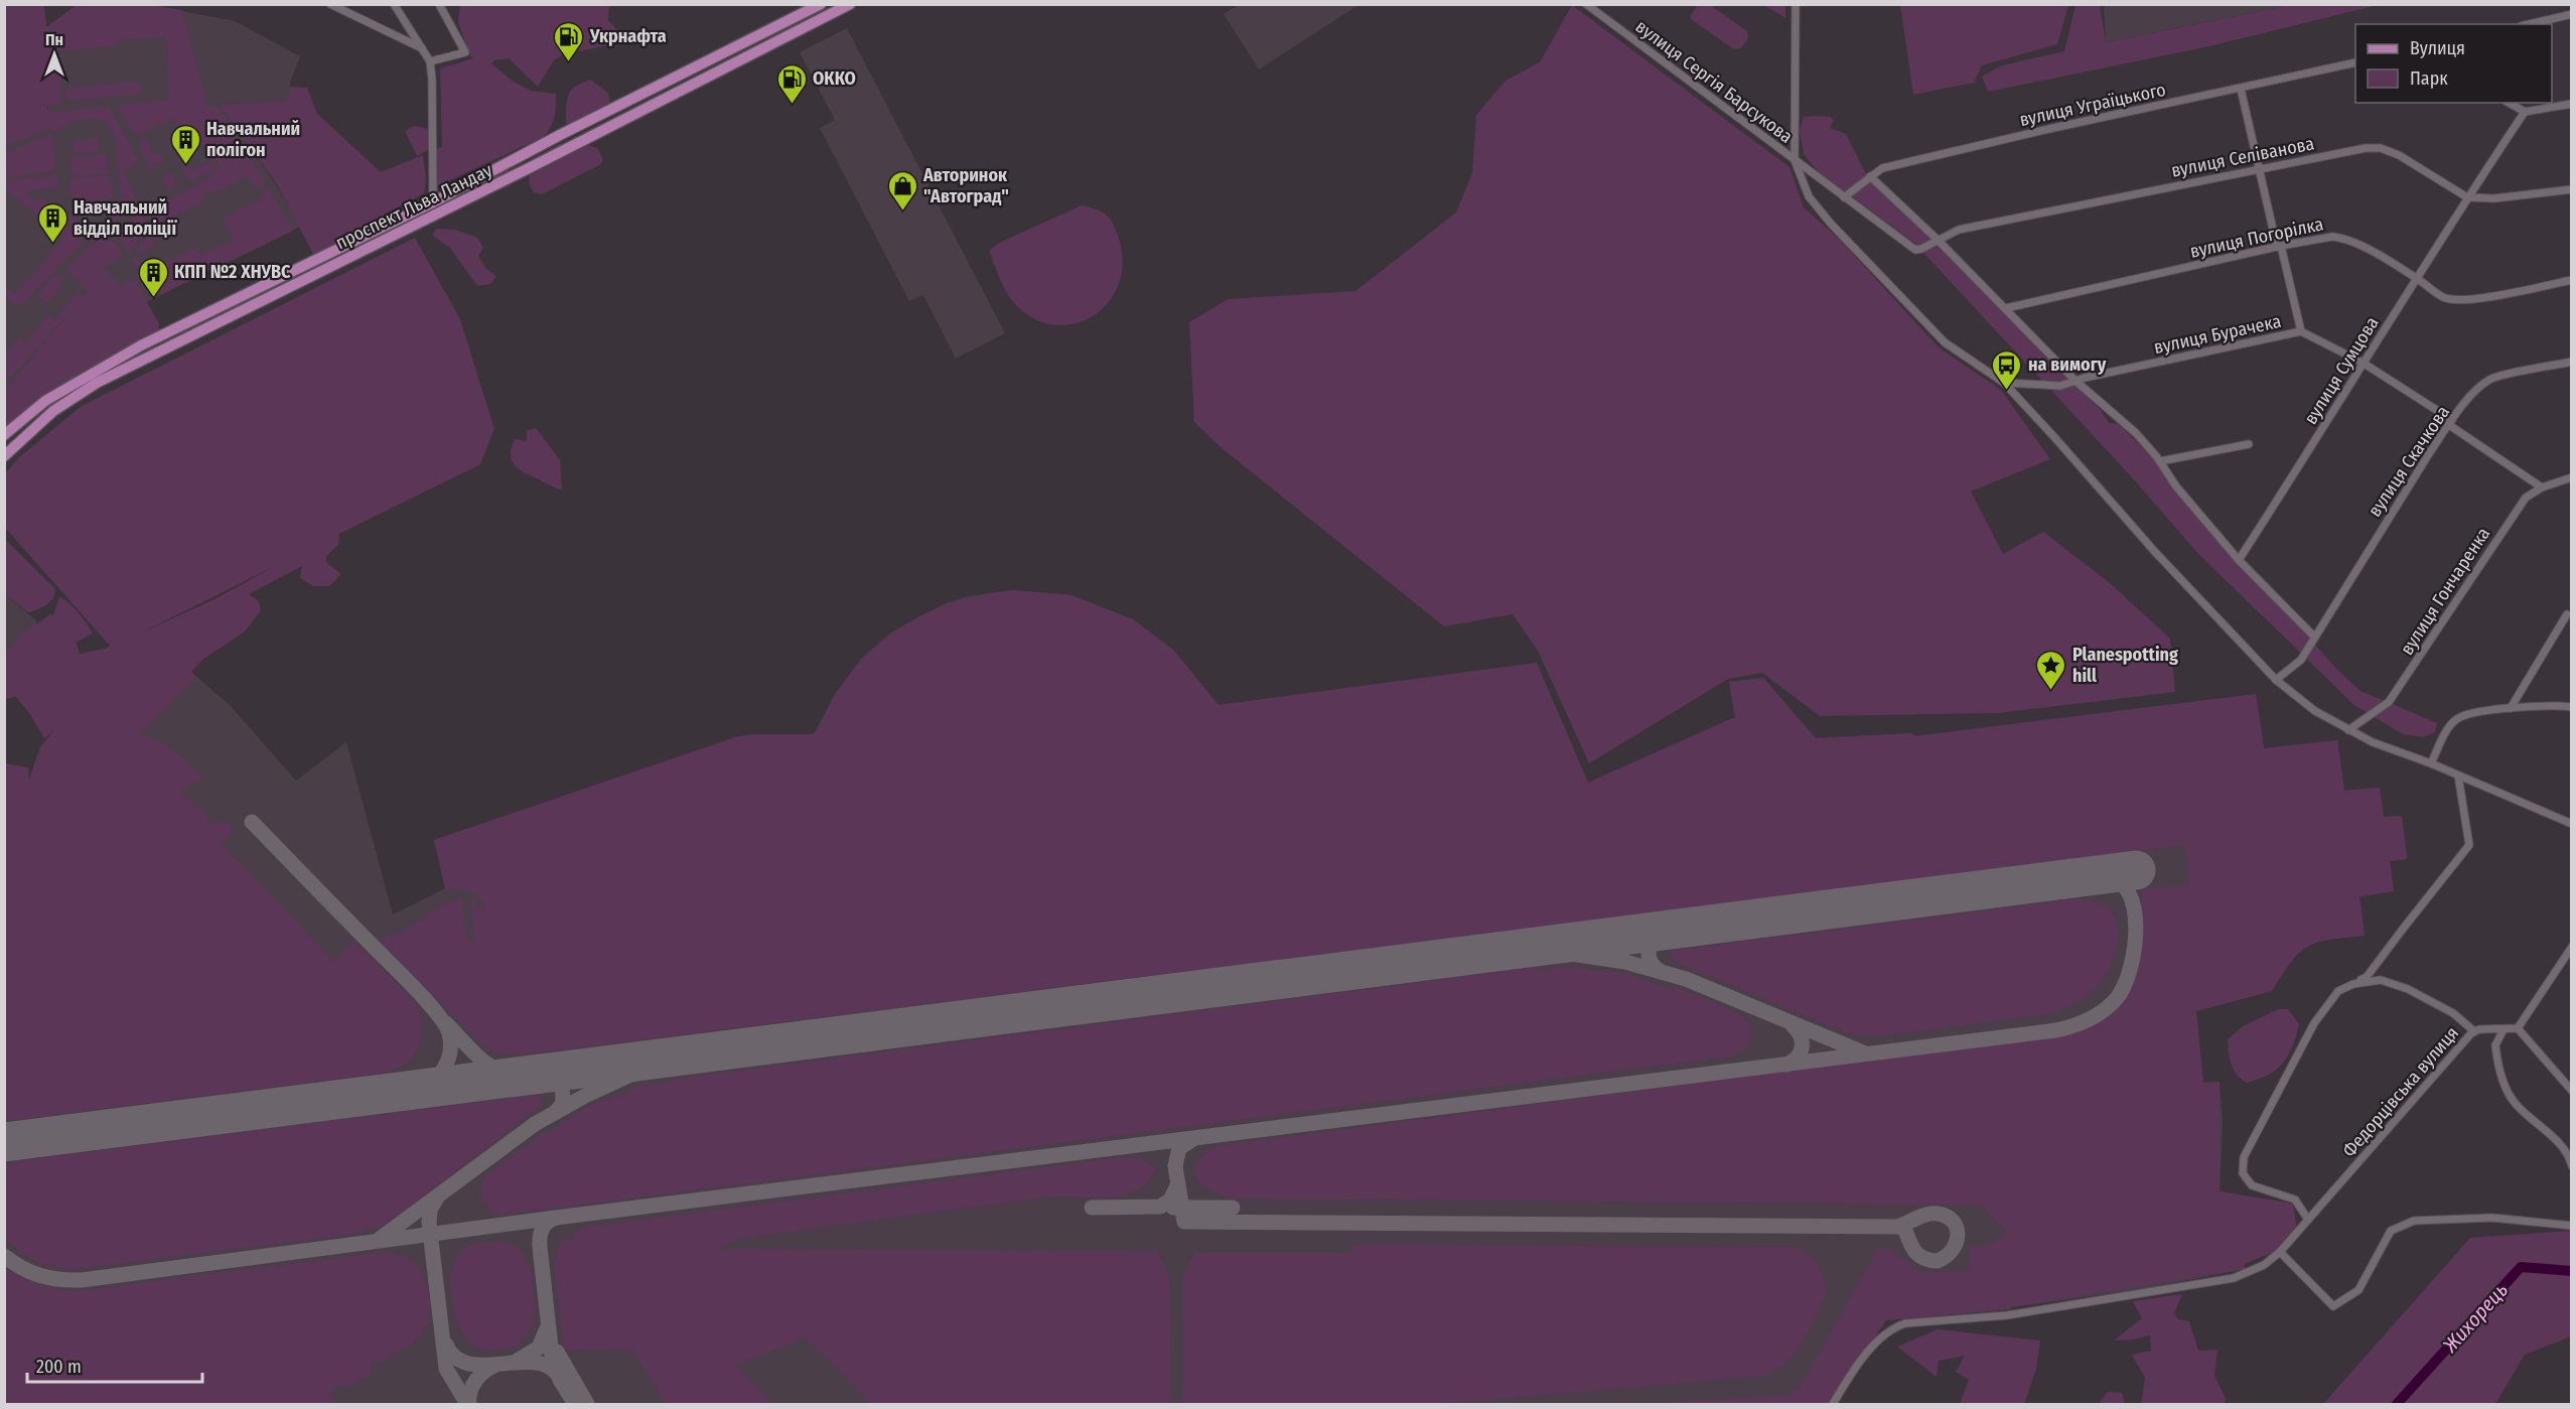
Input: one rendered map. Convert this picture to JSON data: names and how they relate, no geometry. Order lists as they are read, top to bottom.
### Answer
{
  "streets": {
    "main road": ["проспект Льва Ландау"],
    "street": [
      "вулиця Сергія Барсукова",
      "вулиця Уграїцького",
      "вулиця Селіванова",
      "вулиця Погорілка",
      "вулиця Бурачека",
      "вулиця Сумцова",
      "вулиця Скачкова",
      "вулиця Гончаренка",
      "Федорцівська вулиця"
    ]
  },
  "crossings": [
    ["вулиця Сергія Барсукова", "вулиця Уграїцького"],
    ["вулиця Сергія Барсукова", "вулиця Селіванова"],
    ["вулиця Селіванова", "вулиця Сумцова"],
    ["вулиця Погорілка", "вулиця Сумцова"],
    ["вулиця Бурачека", "вулиця Сумцова"],
    ["вулиця Бурачека", "вулиця Скачкова"],
    ["вулиця Бурачека", "вулиця Гончаренка"]
  ],
  "water": ["Жихорець"],
  "places": {
    "fuel station": ["Укрнафта", "ОККО"],
    "building": ["Навчальний полігон", "Навчальний відділ поліції", "КПП №2 ХНУВС"],
    "shop": ["Авторинок \"Автоград\""],
    "bus stop": ["на вимогу"],
    "place": ["Planespotting hill"]
  },
  "legend": ["Вулиця", "Парк"],
  "scale_bar": "200 m",
  "north": "top"
}
